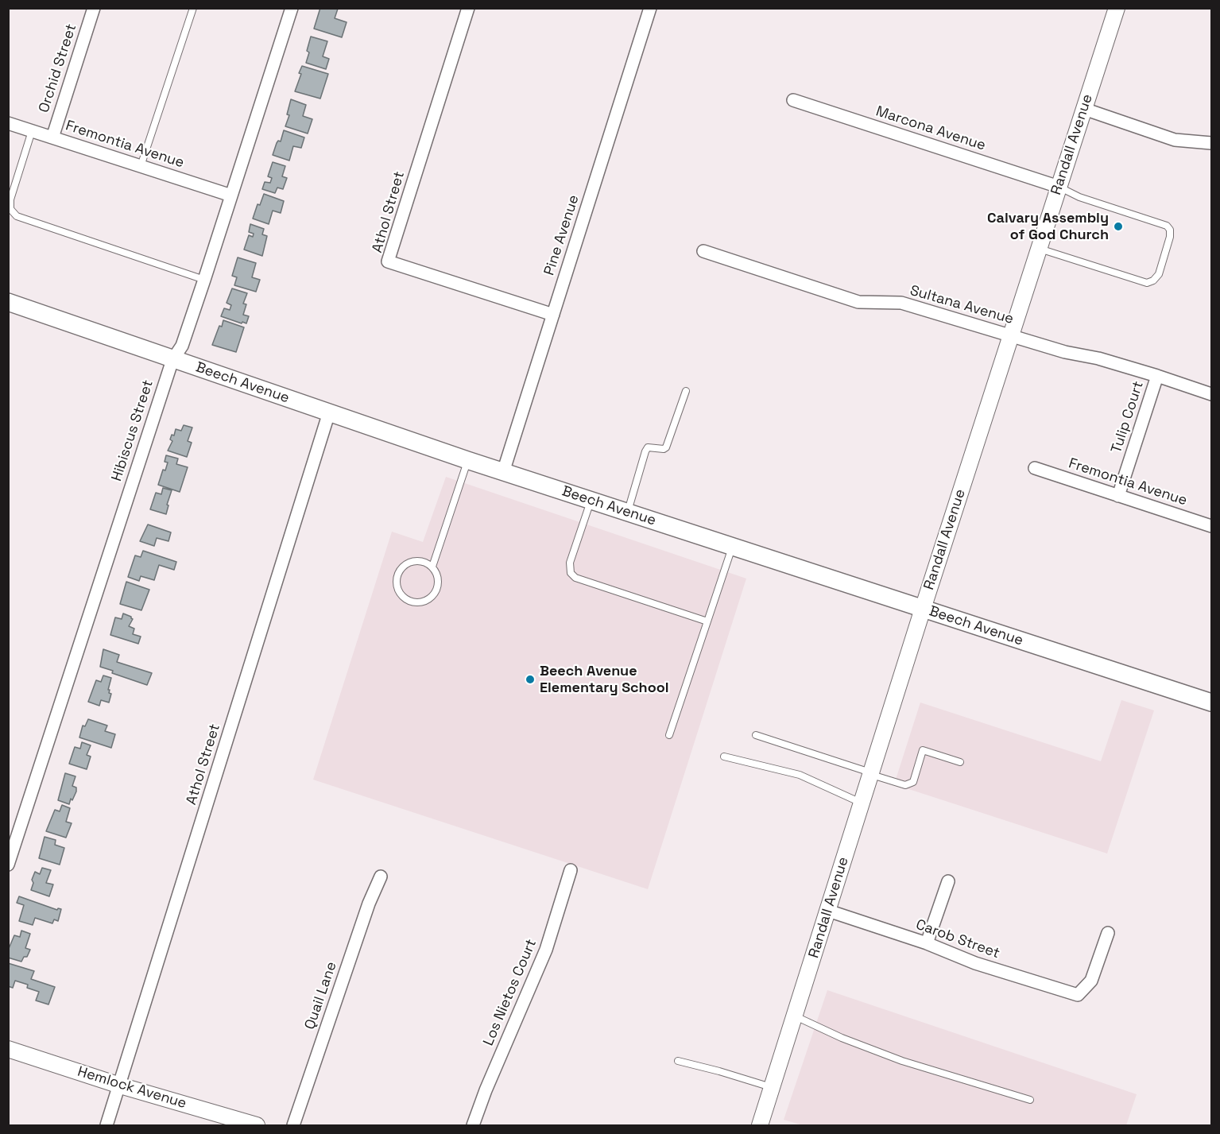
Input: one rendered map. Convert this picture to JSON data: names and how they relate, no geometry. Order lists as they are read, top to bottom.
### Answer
{
  "streets": {
    "main road": ["Beech Avenue"],
    "street": [
      "Orchid Street",
      "Marcona Avenue",
      "Fremontia Avenue",
      "Randall Avenue",
      "Athol Street",
      "Pine Avenue",
      "Sultana Avenue",
      "Tulip Court",
      "Hibiscus Street",
      "Carob Street",
      "Los Nietos Court",
      "Quail Lane",
      "Hemlock Avenue"
    ]
  },
  "crossings": [
    ["Orchid Street", "Fremontia Avenue"],
    ["Marcona Avenue", "Randall Avenue"],
    ["Fremontia Avenue", "Tulip Court"],
    ["Fremontia Avenue", "Hibiscus Street"],
    ["Randall Avenue", "Sultana Avenue"],
    ["Randall Avenue", "Beech Avenue"],
    ["Randall Avenue", "Carob Street"],
    ["Athol Street", "Pine Avenue"],
    ["Athol Street", "Beech Avenue"],
    ["Athol Street", "Hemlock Avenue"],
    ["Pine Avenue", "Beech Avenue"],
    ["Sultana Avenue", "Tulip Court"],
    ["Beech Avenue", "Hibiscus Street"]
  ],
  "places": ["Calvary Assembly of God Church", "Beech Avenue Elementary School"]
}
